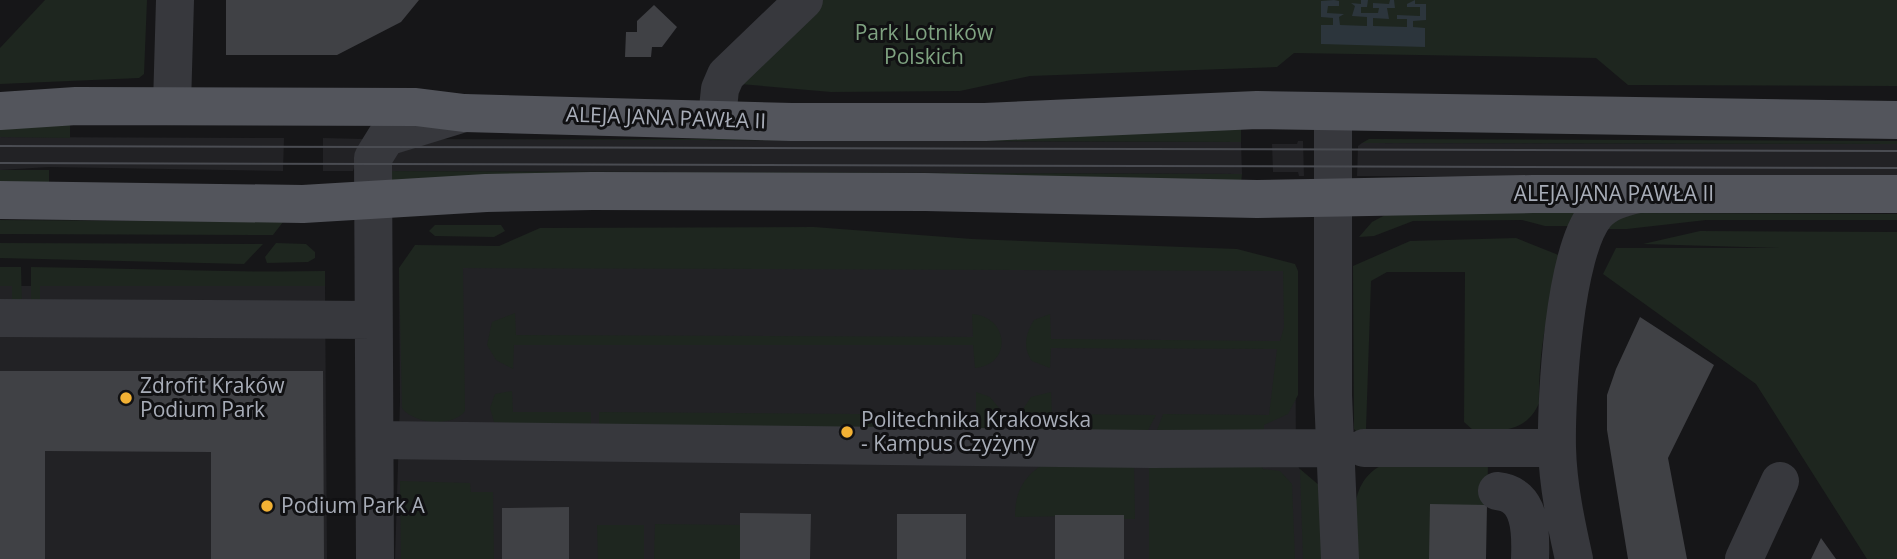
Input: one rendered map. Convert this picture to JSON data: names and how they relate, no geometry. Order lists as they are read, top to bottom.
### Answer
{
  "streets": {
    "main road": ["ALEJA JANA PAWŁA II"]
  },
  "parks": ["Park Lotników Polskich"],
  "places": ["Zdrofit Kraków Podium Park", "Politechnika Krakowska - Kampus Czyżyny", "Podium Park A"]
}
